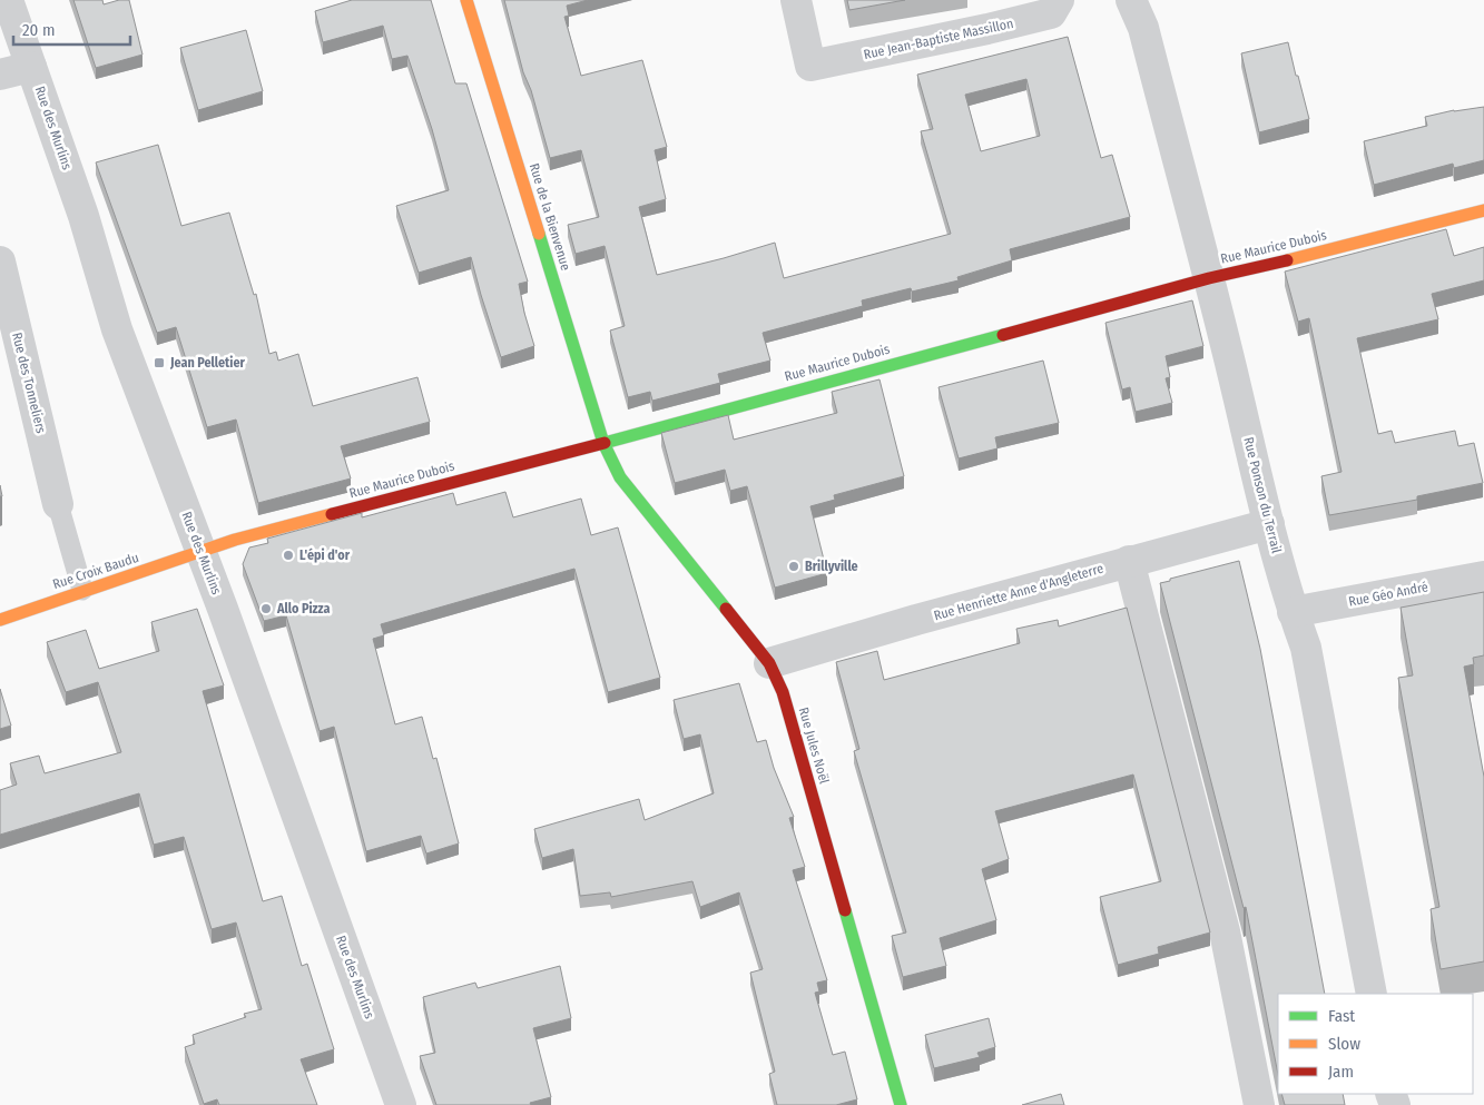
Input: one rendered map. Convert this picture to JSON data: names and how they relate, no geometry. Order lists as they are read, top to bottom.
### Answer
{
  "streets": {
    "street": [
      "Rue Jean-Baptiste Massillon",
      "Rue des Murlins",
      "Rue de la Bienvenue",
      "Rue Maurice Dubois",
      "Rue des Tonneliers",
      "Rue Ponson du Terrail",
      "Rue Croix Baudu",
      "Rue Henriette Anne d'Angleterre",
      "Rue Géo André",
      "Rue Jules Noël"
    ]
  },
  "crossings": [
    ["Rue des Murlins", "Rue Maurice Dubois"],
    ["Rue des Murlins", "Rue Croix Baudu"],
    ["Rue de la Bienvenue", "Rue Maurice Dubois"],
    ["Rue de la Bienvenue", "Rue Jules Noël"],
    ["Rue Maurice Dubois", "Rue Ponson du Terrail"],
    ["Rue Maurice Dubois", "Rue Croix Baudu"],
    ["Rue Maurice Dubois", "Rue Jules Noël"],
    ["Rue Ponson du Terrail", "Rue Henriette Anne d'Angleterre"],
    ["Rue Ponson du Terrail", "Rue Géo André"],
    ["Rue Henriette Anne d'Angleterre", "Rue Jules Noël"]
  ],
  "places": {
    "transit": ["Jean Pelletier"],
    "other": ["L'épi d'or", "Brillyville", "Allo Pizza"]
  },
  "legend": ["Fast", "Slow", "Jam"],
  "scale_bar": "20 m"
}
